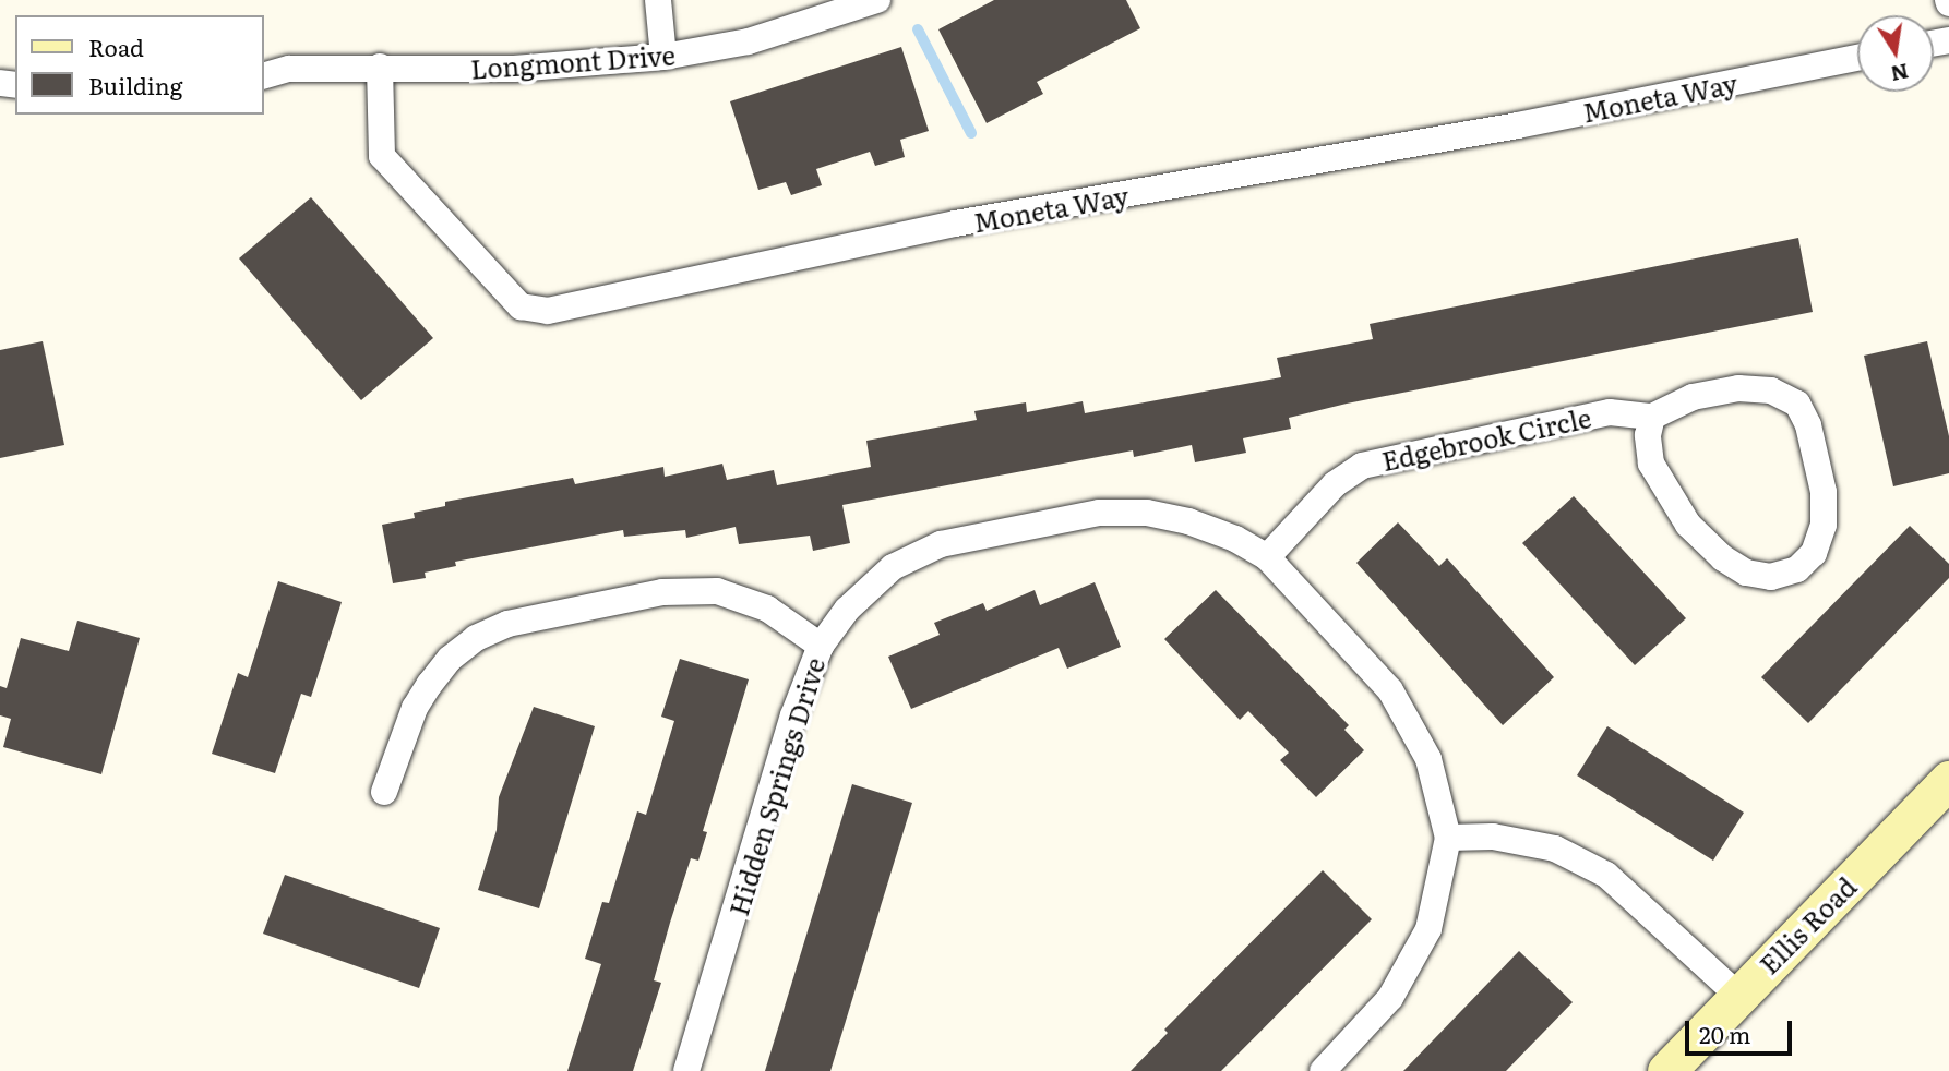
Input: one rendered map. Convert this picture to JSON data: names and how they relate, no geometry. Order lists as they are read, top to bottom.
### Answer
{
  "streets": {
    "main road": ["Ellis Road"],
    "street": [
      "Longmont Drive",
      "Moneta Way",
      "Edgebrook Circle",
      "Hidden Springs Drive"
    ]
  },
  "crossings": [
    ["Longmont Drive", "Moneta Way"],
    ["Edgebrook Circle", "Hidden Springs Drive"]
  ],
  "legend": ["Road", "Building"],
  "scale_bar": "20 m",
  "north": "bottom"
}
